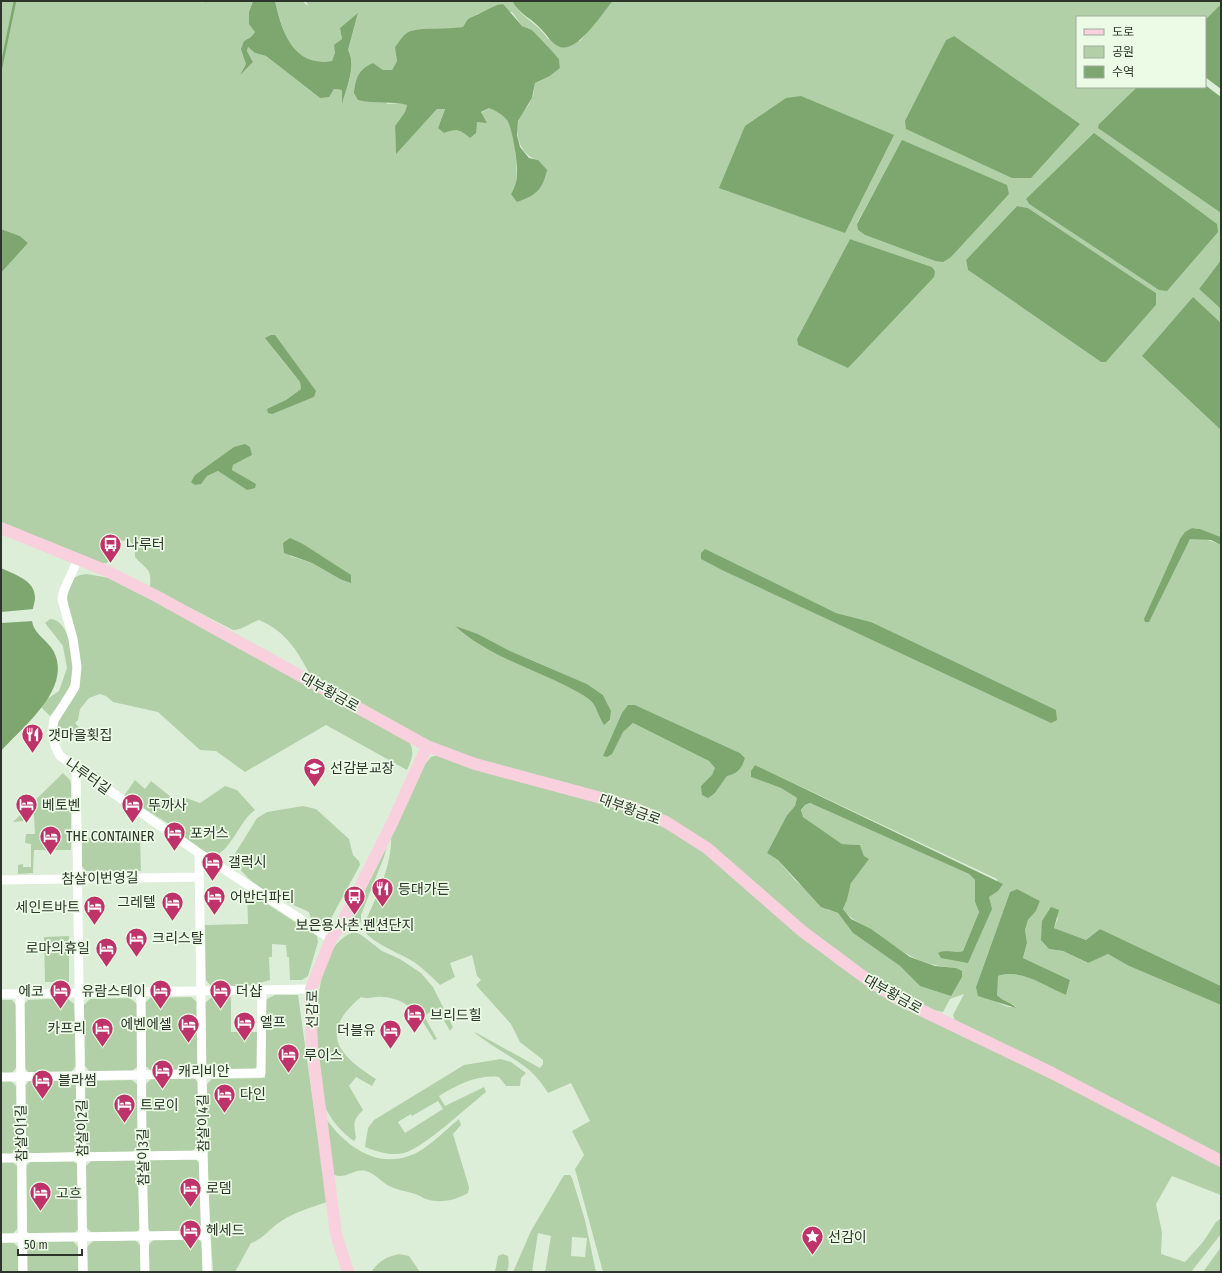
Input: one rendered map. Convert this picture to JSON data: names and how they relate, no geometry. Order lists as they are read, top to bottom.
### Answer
{
  "streets": {
    "main road": ["대부황금로", "선감로"],
    "street": [
      "나루터길",
      "참살이번영길",
      "참살이4길",
      "참살이2길",
      "참살이1길",
      "참살이3길"
    ]
  },
  "crossings": [
    ["대부황금로", "나루터길"],
    ["대부황금로", "선감로"],
    ["나루터길", "선감로"],
    ["나루터길", "참살이4길"],
    ["나루터길", "참살이2길"],
    ["참살이번영길", "참살이4길"],
    ["참살이번영길", "참살이2길"]
  ],
  "places": {
    "bus stop": ["나루터", "보은용사촌.펜션단지"],
    "restaurant": ["갯마을횟집", "등대가든"],
    "school or university": ["선감분교장"],
    "hotel": [
      "베토벤",
      "뚜까사",
      "포커스",
      "THE CONTAINER",
      "갤럭시",
      "어반더파티",
      "그레텔",
      "세인트바트",
      "크리스탈",
      "로마의휴일",
      "에코",
      "유람스테이",
      "더샵",
      "브리드힐",
      "엘프",
      "에벤에셀",
      "카프리",
      "더블유",
      "루이스",
      "캐리비안",
      "블라썸",
      "다인",
      "트로이",
      "로뎀",
      "고흐",
      "헤세드"
    ],
    "place": ["선감이"]
  },
  "legend": ["도로", "공원", "수역"],
  "scale_bar": "50 m"
}
